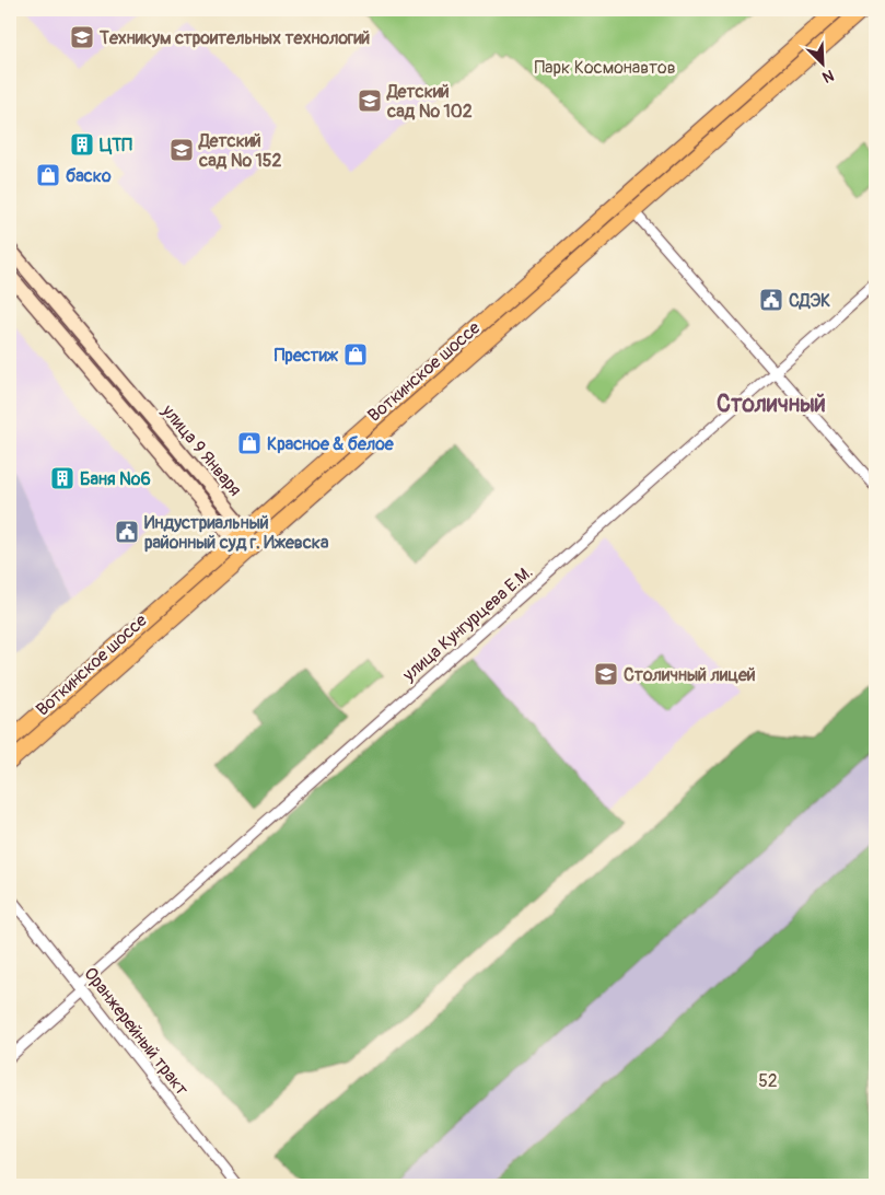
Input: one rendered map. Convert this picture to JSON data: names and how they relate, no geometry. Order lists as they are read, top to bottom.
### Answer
{
  "streets": {
    "main road": ["Воткинское шоссе", "улица 9 Января"],
    "street": ["улица Кунгурцева Е.М.", "Оранжерейный тракт"]
  },
  "crossings": [
    ["Воткинское шоссе", "улица 9 Января"],
    ["улица Кунгурцева Е.М.", "Оранжерейный тракт"]
  ],
  "districts": ["Столичный"],
  "parks": ["Парк Космонавтов", "52"],
  "places": {
    "school or university": [
      "Техникум строительных технологий",
      "Детский сад № 102",
      "Детский сад № 152",
      "Столичный лицей"
    ],
    "building": ["ЦТП", "Баня №6"],
    "shop": ["баско", "Престиж", "Красное & белое"],
    "public building": ["СДЭК", "Индустриальный районный суд г. Ижевска"]
  },
  "north": "bottom right"
}
